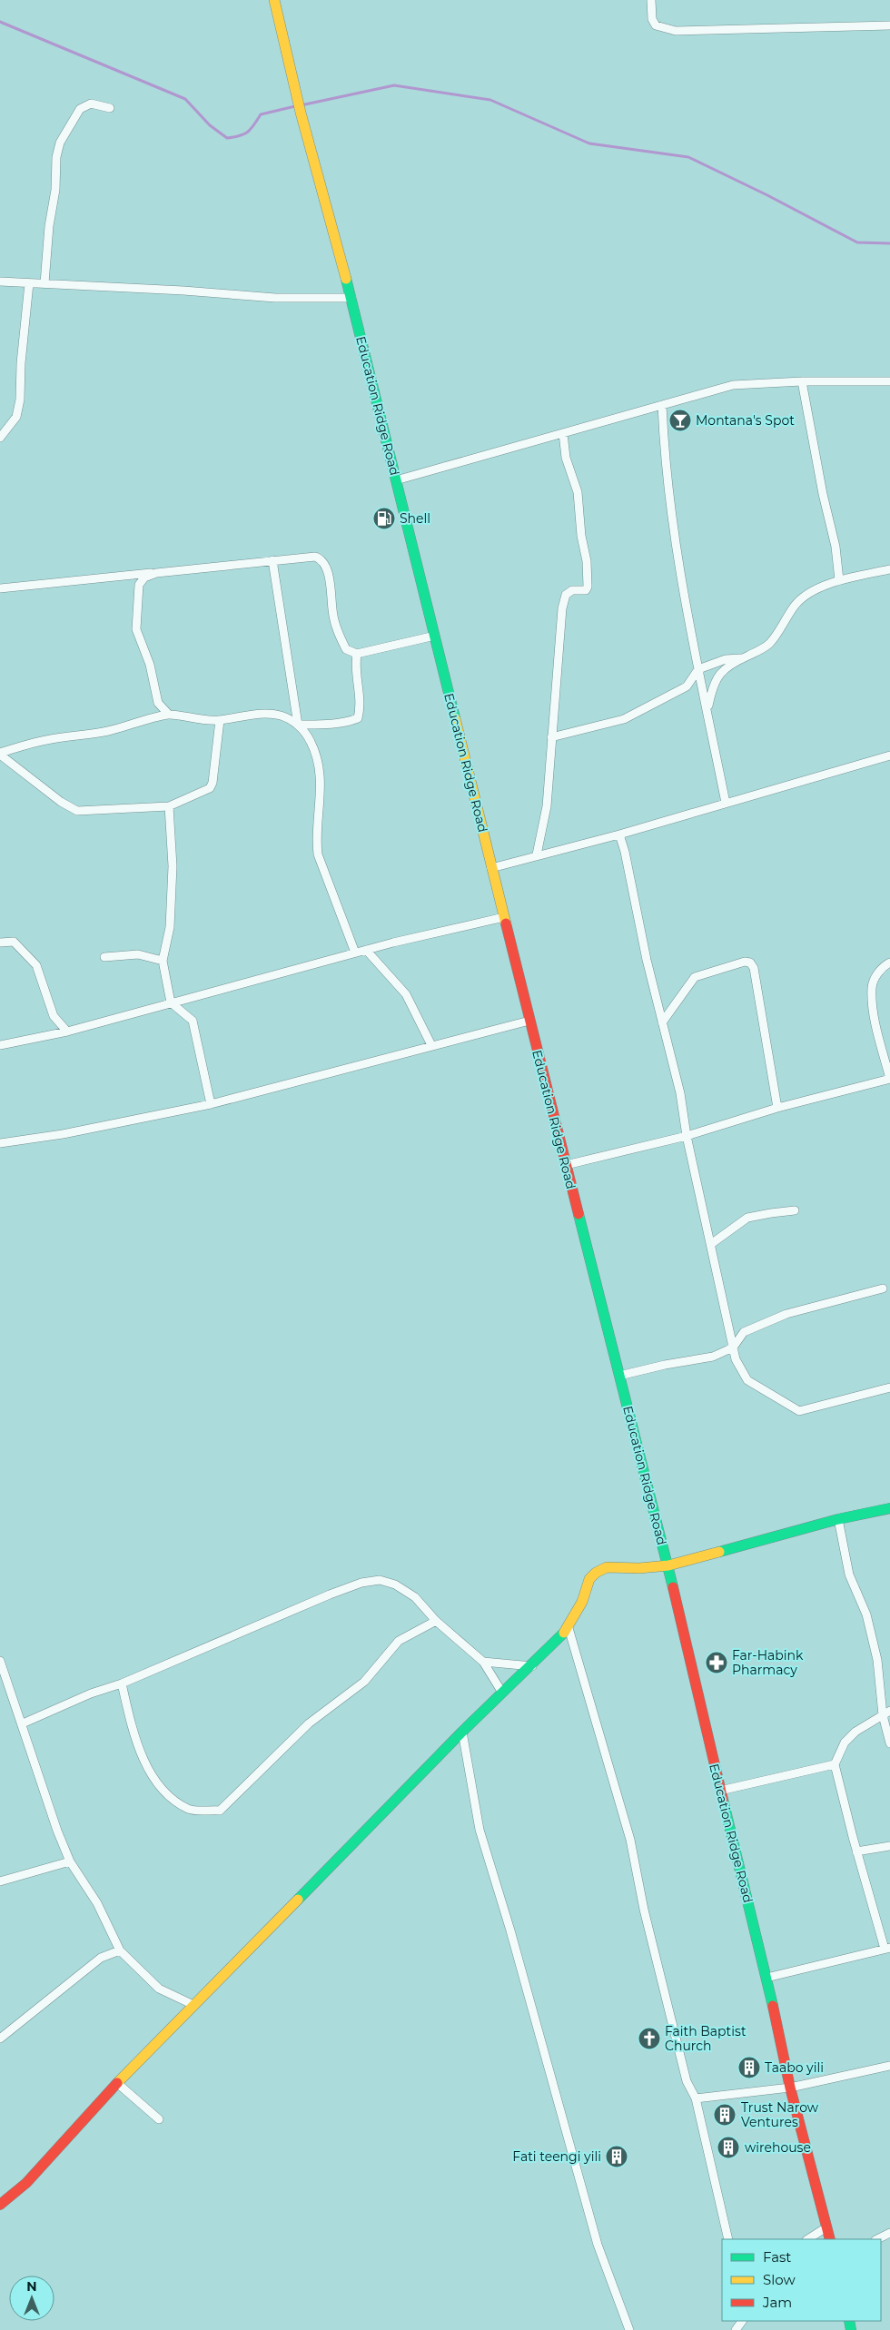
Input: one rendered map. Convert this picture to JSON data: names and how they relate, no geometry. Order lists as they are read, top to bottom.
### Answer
{
  "streets": {
    "main road": ["Education Ridge Road"]
  },
  "places": {
    "bar": ["Montana's Spot"],
    "fuel station": ["Shell"],
    "pharmacy": ["Far-Habink Pharmacy"],
    "church": ["Faith Baptist Church"],
    "building": [
      "Taabo yili",
      "Trust Narow Ventures",
      "wirehouse",
      "Fati teengi yili"
    ]
  },
  "legend": ["Fast", "Slow", "Jam"],
  "north": "top"
}
